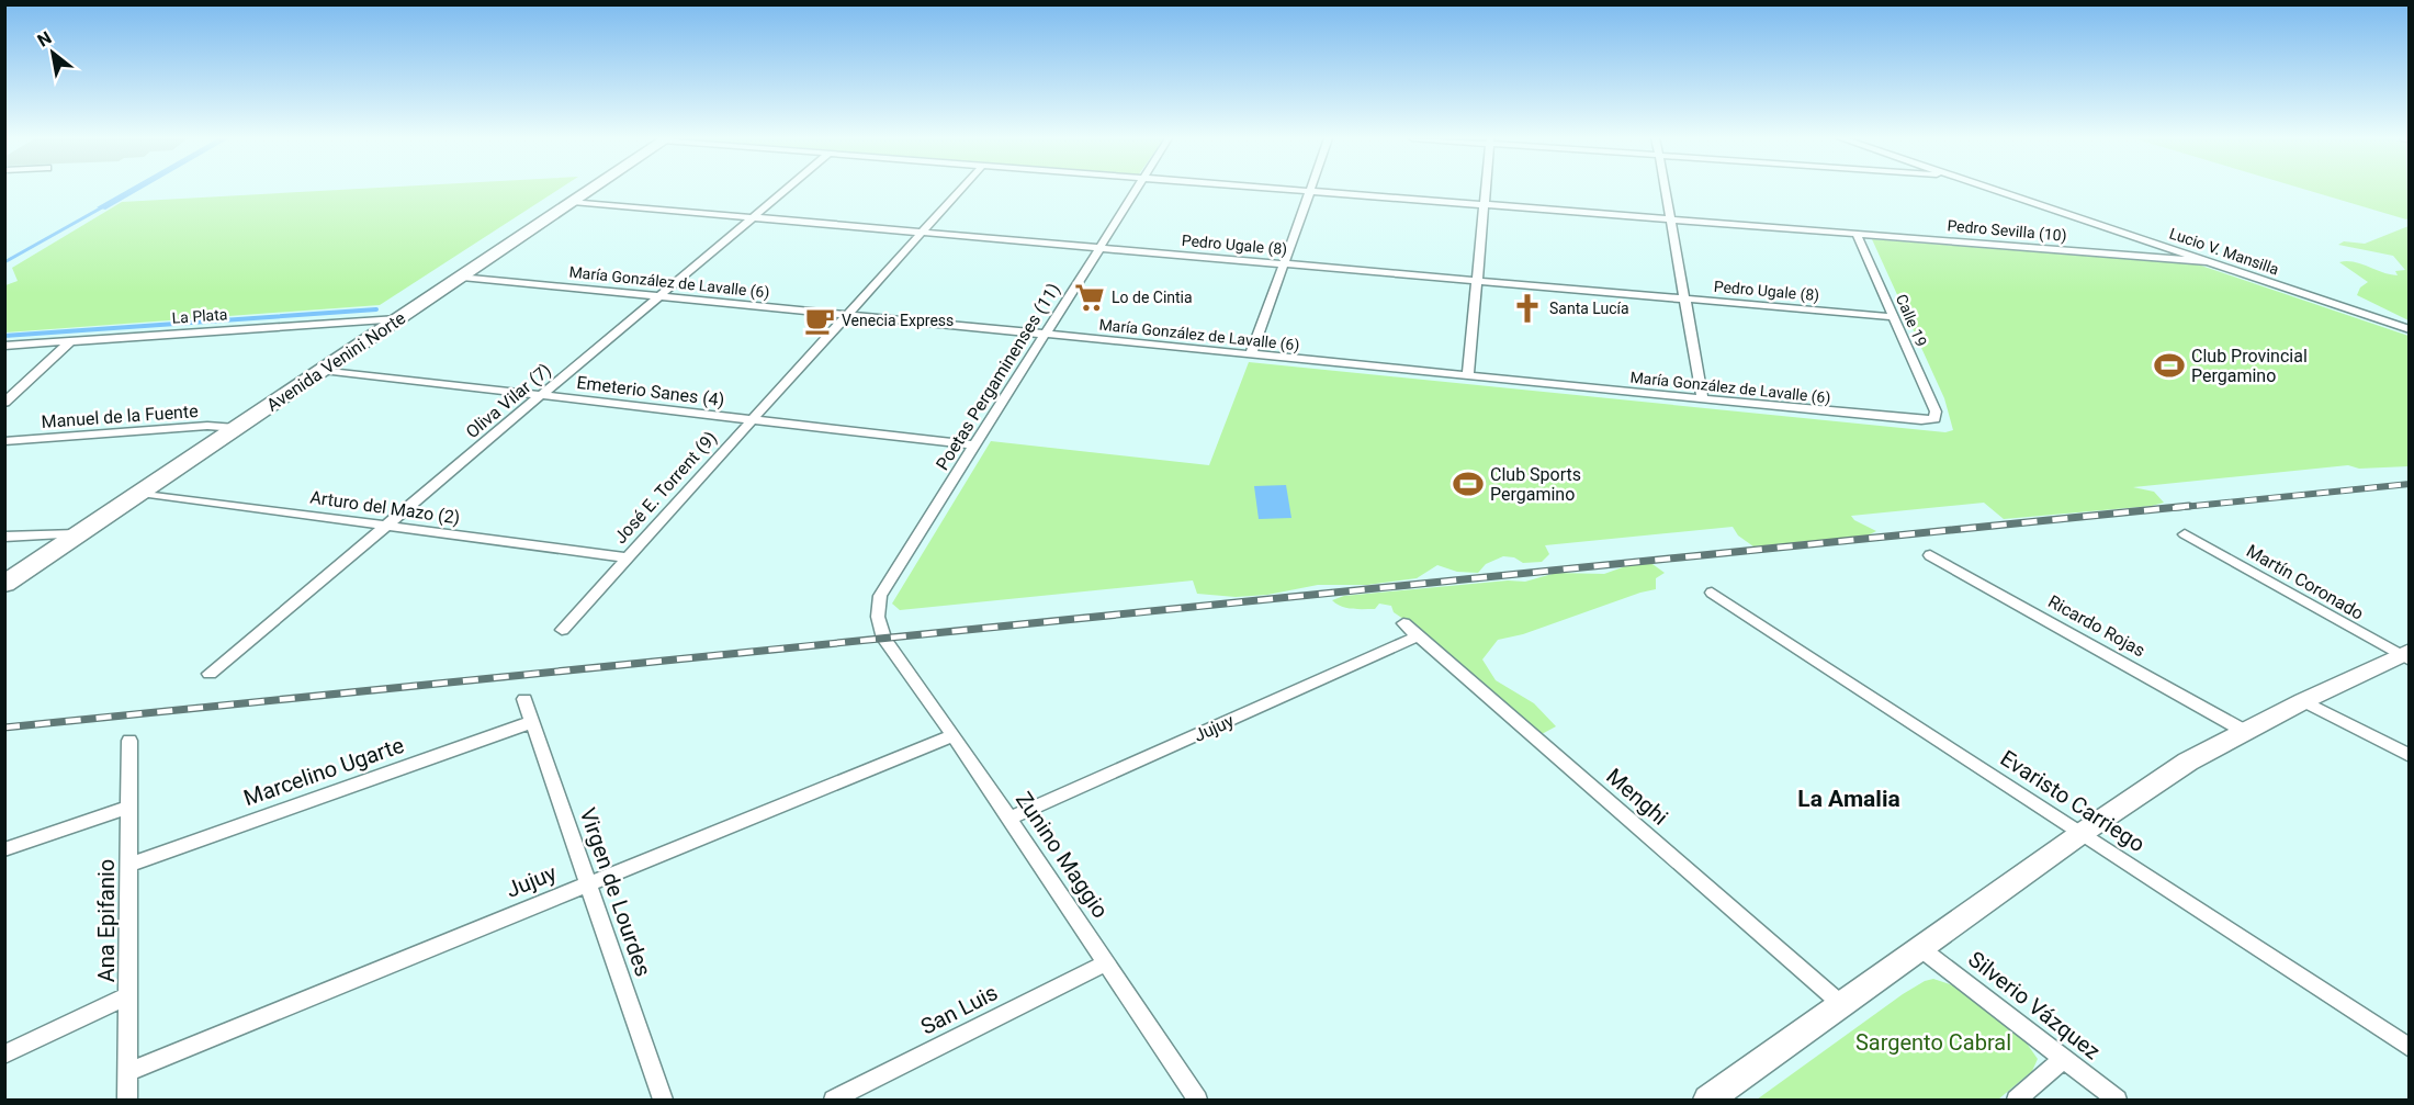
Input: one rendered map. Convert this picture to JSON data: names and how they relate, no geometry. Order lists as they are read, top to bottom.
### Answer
{
  "streets": {
    "highway": ["Avenida Venini Norte"],
    "street": [
      "Pedro Sevilla (10)",
      "Pedro Ugale (8)",
      "Lucio V. Mansilla",
      "María González de Lavalle (6)",
      "La Plata",
      "Calle 19",
      "Poetas Pergaminenses (11)",
      "Emeterio Sanes (4)",
      "Oliva Vilar (7)",
      "Manuel de la Fuente",
      "José E. Torrent (9)",
      "Arturo del Mazo (2)",
      "Martín Coronado",
      "Ricardo Rojas",
      "Jujuy",
      "Marcelino Ugarte",
      "Menghi",
      "Evaristo Carriego",
      "Zunino Maggio",
      "Virgen de Lourdes",
      "Ana Epifanio",
      "Silverio Vázquez",
      "San Luis"
    ]
  },
  "crossings": [
    ["Pedro Sevilla (10)", "Lucio V. Mansilla"],
    ["Pedro Sevilla (10)", "Calle 19"],
    ["Pedro Ugale (8)", "Calle 19"],
    ["Pedro Ugale (8)", "Avenida Venini Norte"],
    ["Pedro Ugale (8)", "Poetas Pergaminenses (11)"],
    ["Pedro Ugale (8)", "Oliva Vilar (7)"],
    ["Pedro Ugale (8)", "José E. Torrent (9)"],
    ["María González de Lavalle (6)", "Calle 19"],
    ["María González de Lavalle (6)", "Avenida Venini Norte"],
    ["María González de Lavalle (6)", "Poetas Pergaminenses (11)"],
    ["María González de Lavalle (6)", "Oliva Vilar (7)"],
    ["María González de Lavalle (6)", "José E. Torrent (9)"],
    ["La Plata", "Avenida Venini Norte"],
    ["Avenida Venini Norte", "Emeterio Sanes (4)"],
    ["Avenida Venini Norte", "Manuel de la Fuente"],
    ["Avenida Venini Norte", "Arturo del Mazo (2)"],
    ["Poetas Pergaminenses (11)", "Emeterio Sanes (4)"],
    ["Poetas Pergaminenses (11)", "Zunino Maggio"],
    ["Emeterio Sanes (4)", "Oliva Vilar (7)"],
    ["Emeterio Sanes (4)", "José E. Torrent (9)"],
    ["Oliva Vilar (7)", "Arturo del Mazo (2)"],
    ["José E. Torrent (9)", "Arturo del Mazo (2)"],
    ["Jujuy", "Menghi"],
    ["Jujuy", "Zunino Maggio"],
    ["Jujuy", "Virgen de Lourdes"],
    ["Jujuy", "Ana Epifanio"],
    ["Marcelino Ugarte", "Virgen de Lourdes"],
    ["Marcelino Ugarte", "Ana Epifanio"],
    ["Zunino Maggio", "San Luis"]
  ],
  "districts": ["La Amalia"],
  "parks": ["Sargento Cabral"],
  "places": {
    "supermarket": ["Lo de Cintia"],
    "church": ["Santa Lucía"],
    "cafe": ["Venecia Express"],
    "sports": ["Club Provincial Pergamino", "Club Sports Pergamino"]
  },
  "north": "top left"
}
